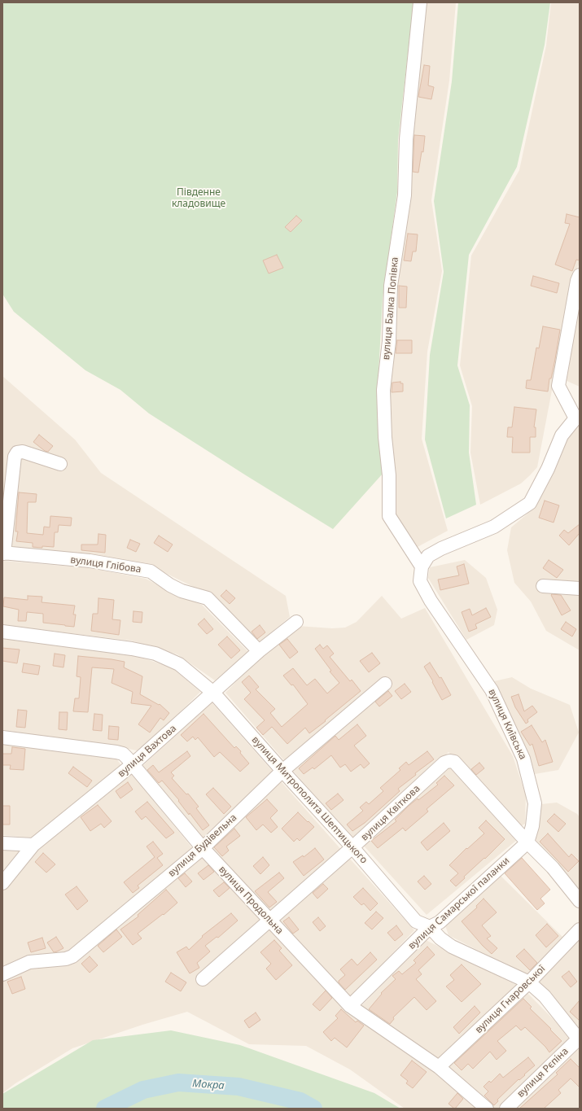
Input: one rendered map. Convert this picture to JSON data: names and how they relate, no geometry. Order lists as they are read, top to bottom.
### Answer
{
  "streets": {
    "street": [
      "вулиця Балка Попівка",
      "вулиця Глібова",
      "вулиця Київська",
      "вулиця Вахтова",
      "вулиця Митрополита Шептицького",
      "вулиця Квіткова",
      "вулиця Будівельна",
      "вулиця Продольна",
      "вулиця Самарської паланки",
      "вулиця Гнаровської",
      "вулиця Рєпіна"
    ]
  },
  "crossings": [
    ["вулиця Балка Попівка", "вулиця Київська"],
    ["вулиця Глібова", "вулиця Вахтова"],
    ["вулиця Київська", "вулиця Квіткова"],
    ["вулиця Київська", "вулиця Самарської паланки"],
    ["вулиця Вахтова", "вулиця Митрополита Шептицького"],
    ["вулиця Вахтова", "вулиця Продольна"],
    ["вулиця Митрополита Шептицького", "вулиця Квіткова"],
    ["вулиця Митрополита Шептицького", "вулиця Будівельна"],
    ["вулиця Митрополита Шептицького", "вулиця Самарської паланки"],
    ["вулиця Митрополита Шептицького", "вулиця Гнаровської"],
    ["вулиця Митрополита Шептицького", "вулиця Рєпіна"],
    ["вулиця Квіткова", "вулиця Продольна"],
    ["вулиця Квіткова", "вулиця Самарської паланки"],
    ["вулиця Будівельна", "вулиця Продольна"],
    ["вулиця Продольна", "вулиця Самарської паланки"],
    ["вулиця Продольна", "вулиця Гнаровської"]
  ],
  "water": ["Мокра"],
  "parks": ["Південне кладовище"]
}
